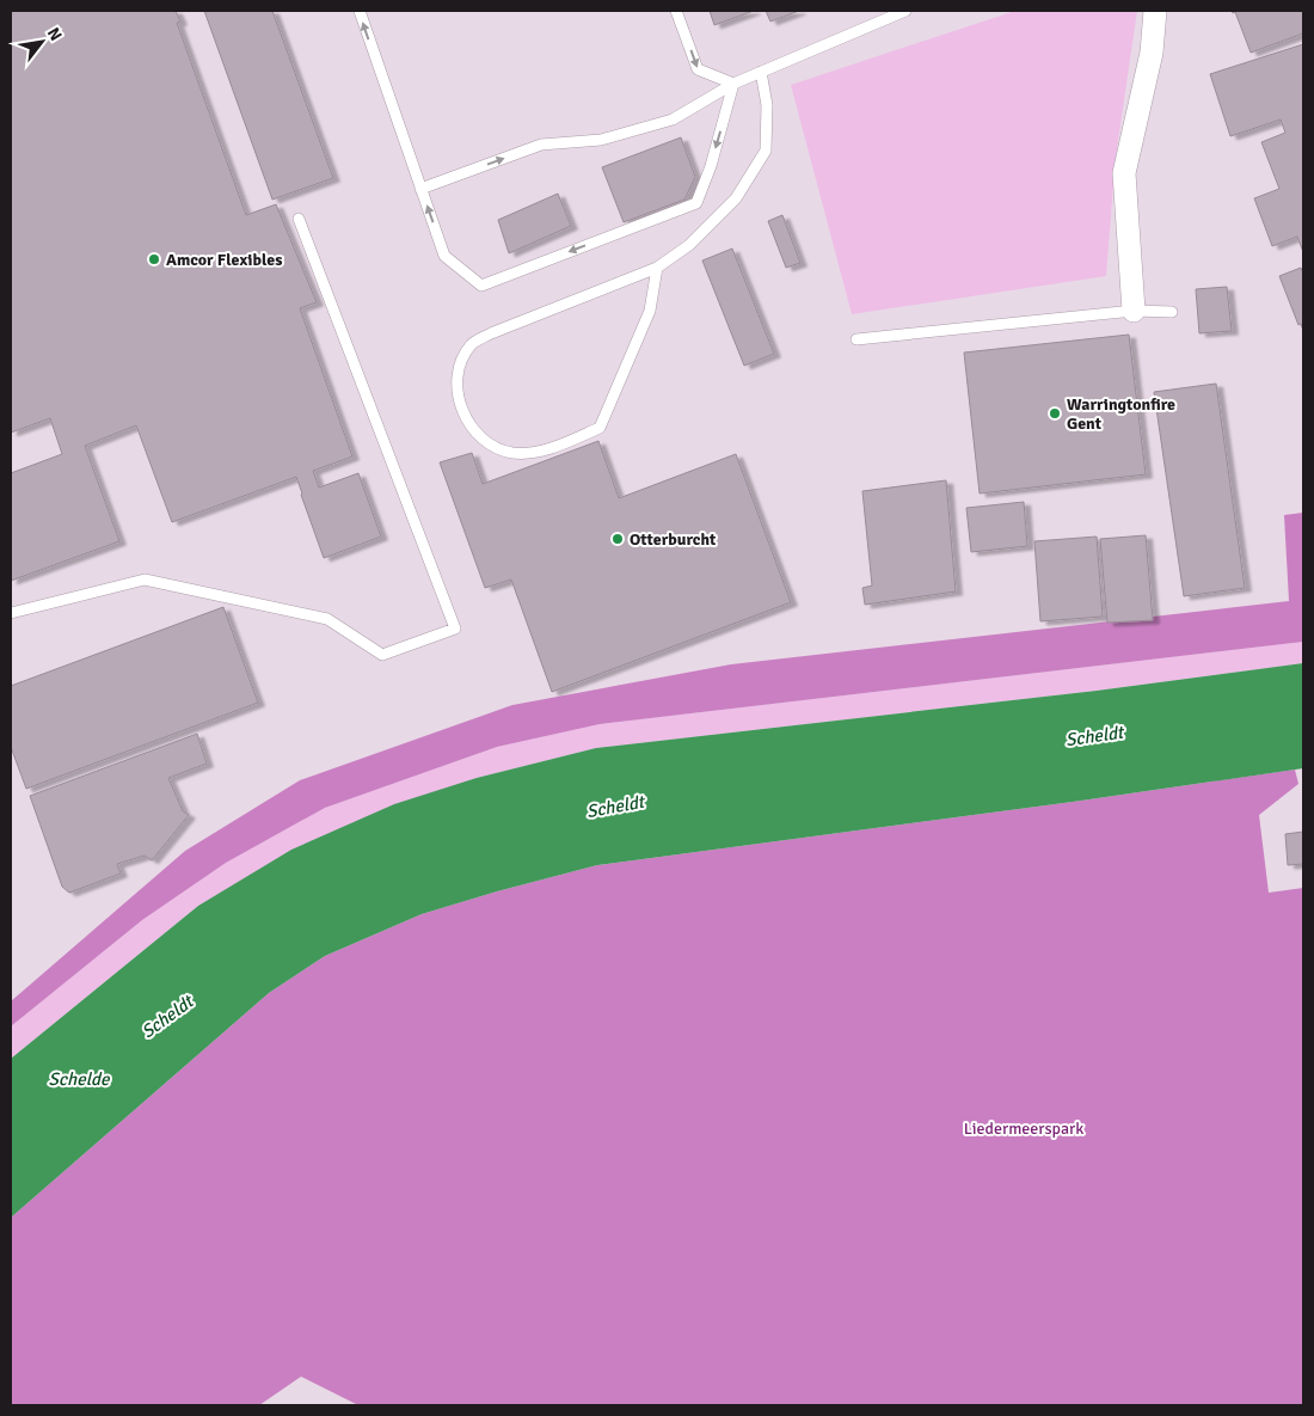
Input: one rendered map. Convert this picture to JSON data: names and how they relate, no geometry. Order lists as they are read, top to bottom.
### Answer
{
  "water": ["Scheldt", "Schelde"],
  "parks": ["Liedermeerspark"],
  "places": ["Amcor Flexibles", "Warringtonfire Gent", "Otterburcht"],
  "north": "top right"
}
